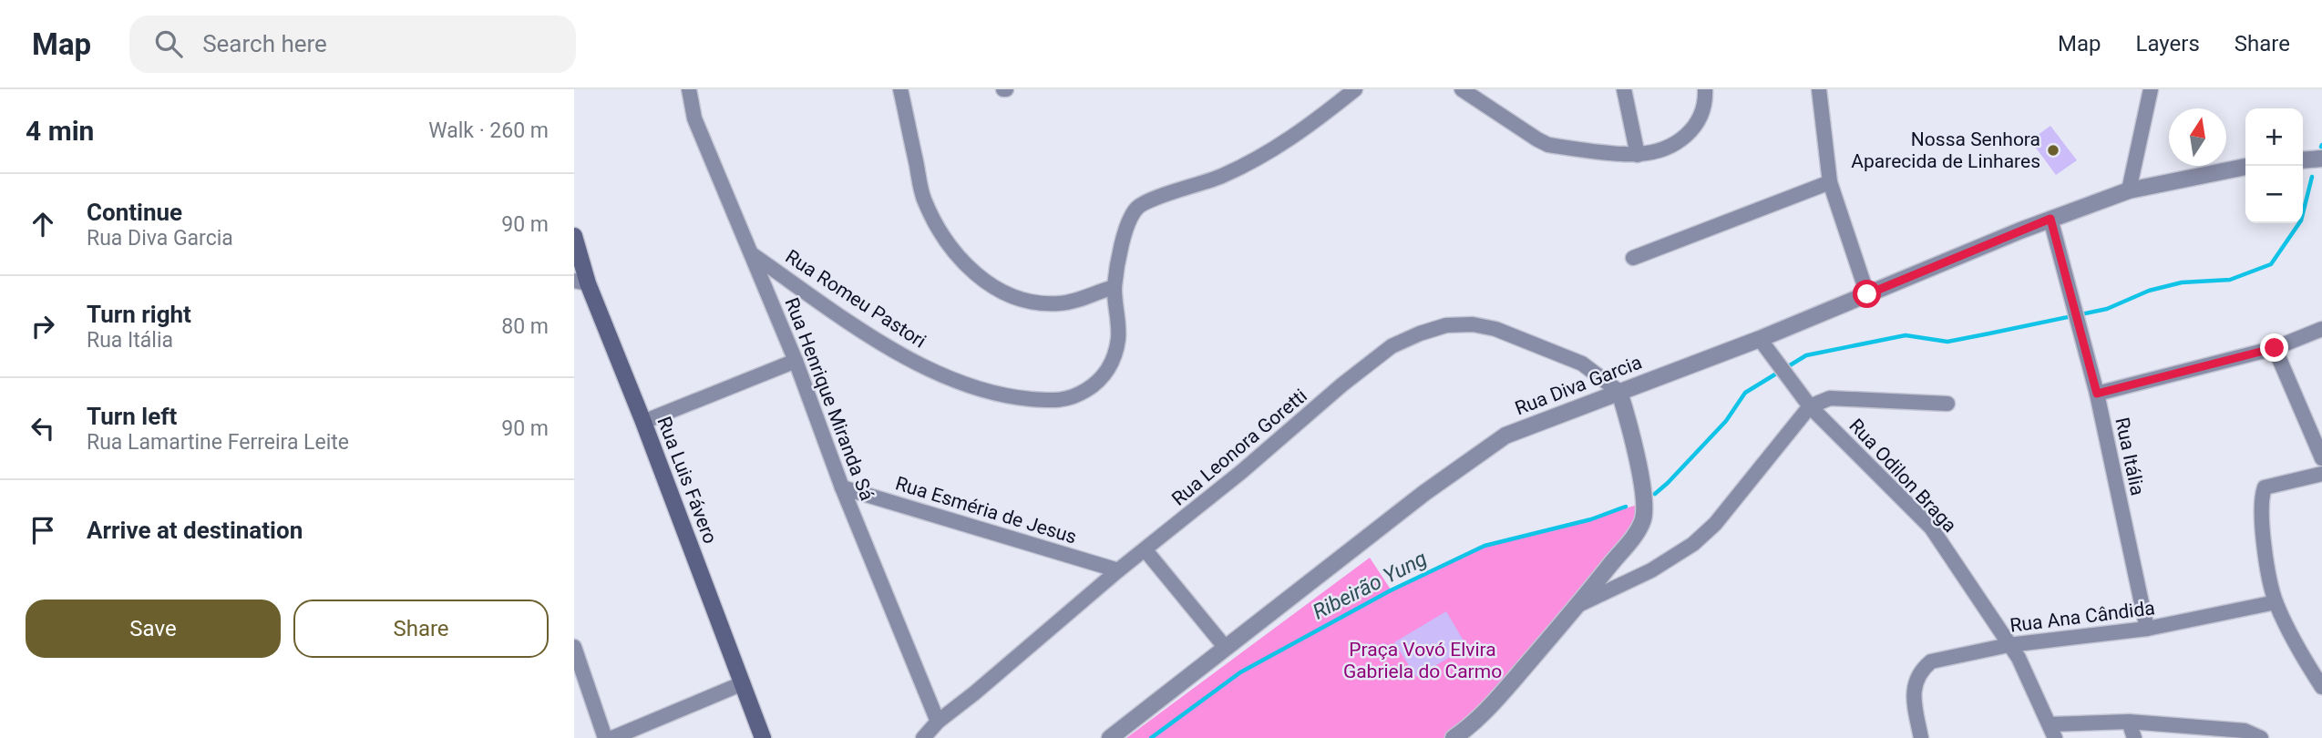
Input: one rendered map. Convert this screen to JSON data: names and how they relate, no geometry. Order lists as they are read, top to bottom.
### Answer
{
  "streets": {
    "main road": ["Rua Luis Fávero"],
    "street": [
      "Rua Romeu Pastori",
      "Rua Diva Garcia",
      "Rua Henrique Miranda Sá",
      "Rua Leonora Goretti",
      "Rua Itália",
      "Rua Odilon Braga",
      "Rua Esméria de Jesus",
      "Rua Ana Cândida"
    ]
  },
  "crossings": [
    ["Rua Romeu Pastori", "Rua Henrique Miranda Sá"],
    ["Rua Diva Garcia", "Rua Leonora Goretti"],
    ["Rua Diva Garcia", "Rua Itália"],
    ["Rua Diva Garcia", "Rua Odilon Braga"],
    ["Rua Henrique Miranda Sá", "Rua Leonora Goretti"],
    ["Rua Henrique Miranda Sá", "Rua Esméria de Jesus"],
    ["Rua Leonora Goretti", "Rua Esméria de Jesus"],
    ["Rua Itália", "Rua Ana Cândida"],
    ["Rua Odilon Braga", "Rua Ana Cândida"]
  ],
  "water": ["Ribeirão Yung"],
  "parks": ["Praça Vovó Elvira Gabriela do Carmo"],
  "places": ["Nossa Senhora Aparecida de Linhares"],
  "north": "top",
  "page": {
    "header": "Map",
    "search": "Search here",
    "nav": ["Map", "Layers", "Share"],
    "heading": ["4 min", "Walk · 260 m"],
    "map_buttons": ["+", "−"],
    "list": [
      ["Continue", "Rua Diva Garcia", "90 m"],
      ["Turn right", "Rua Itália", "80 m"],
      ["Turn left", "Rua Lamartine Ferreira Leite", "90 m"],
      "Arrive at destination"
    ],
    "buttons": ["Save", "Share"]
  }
}
